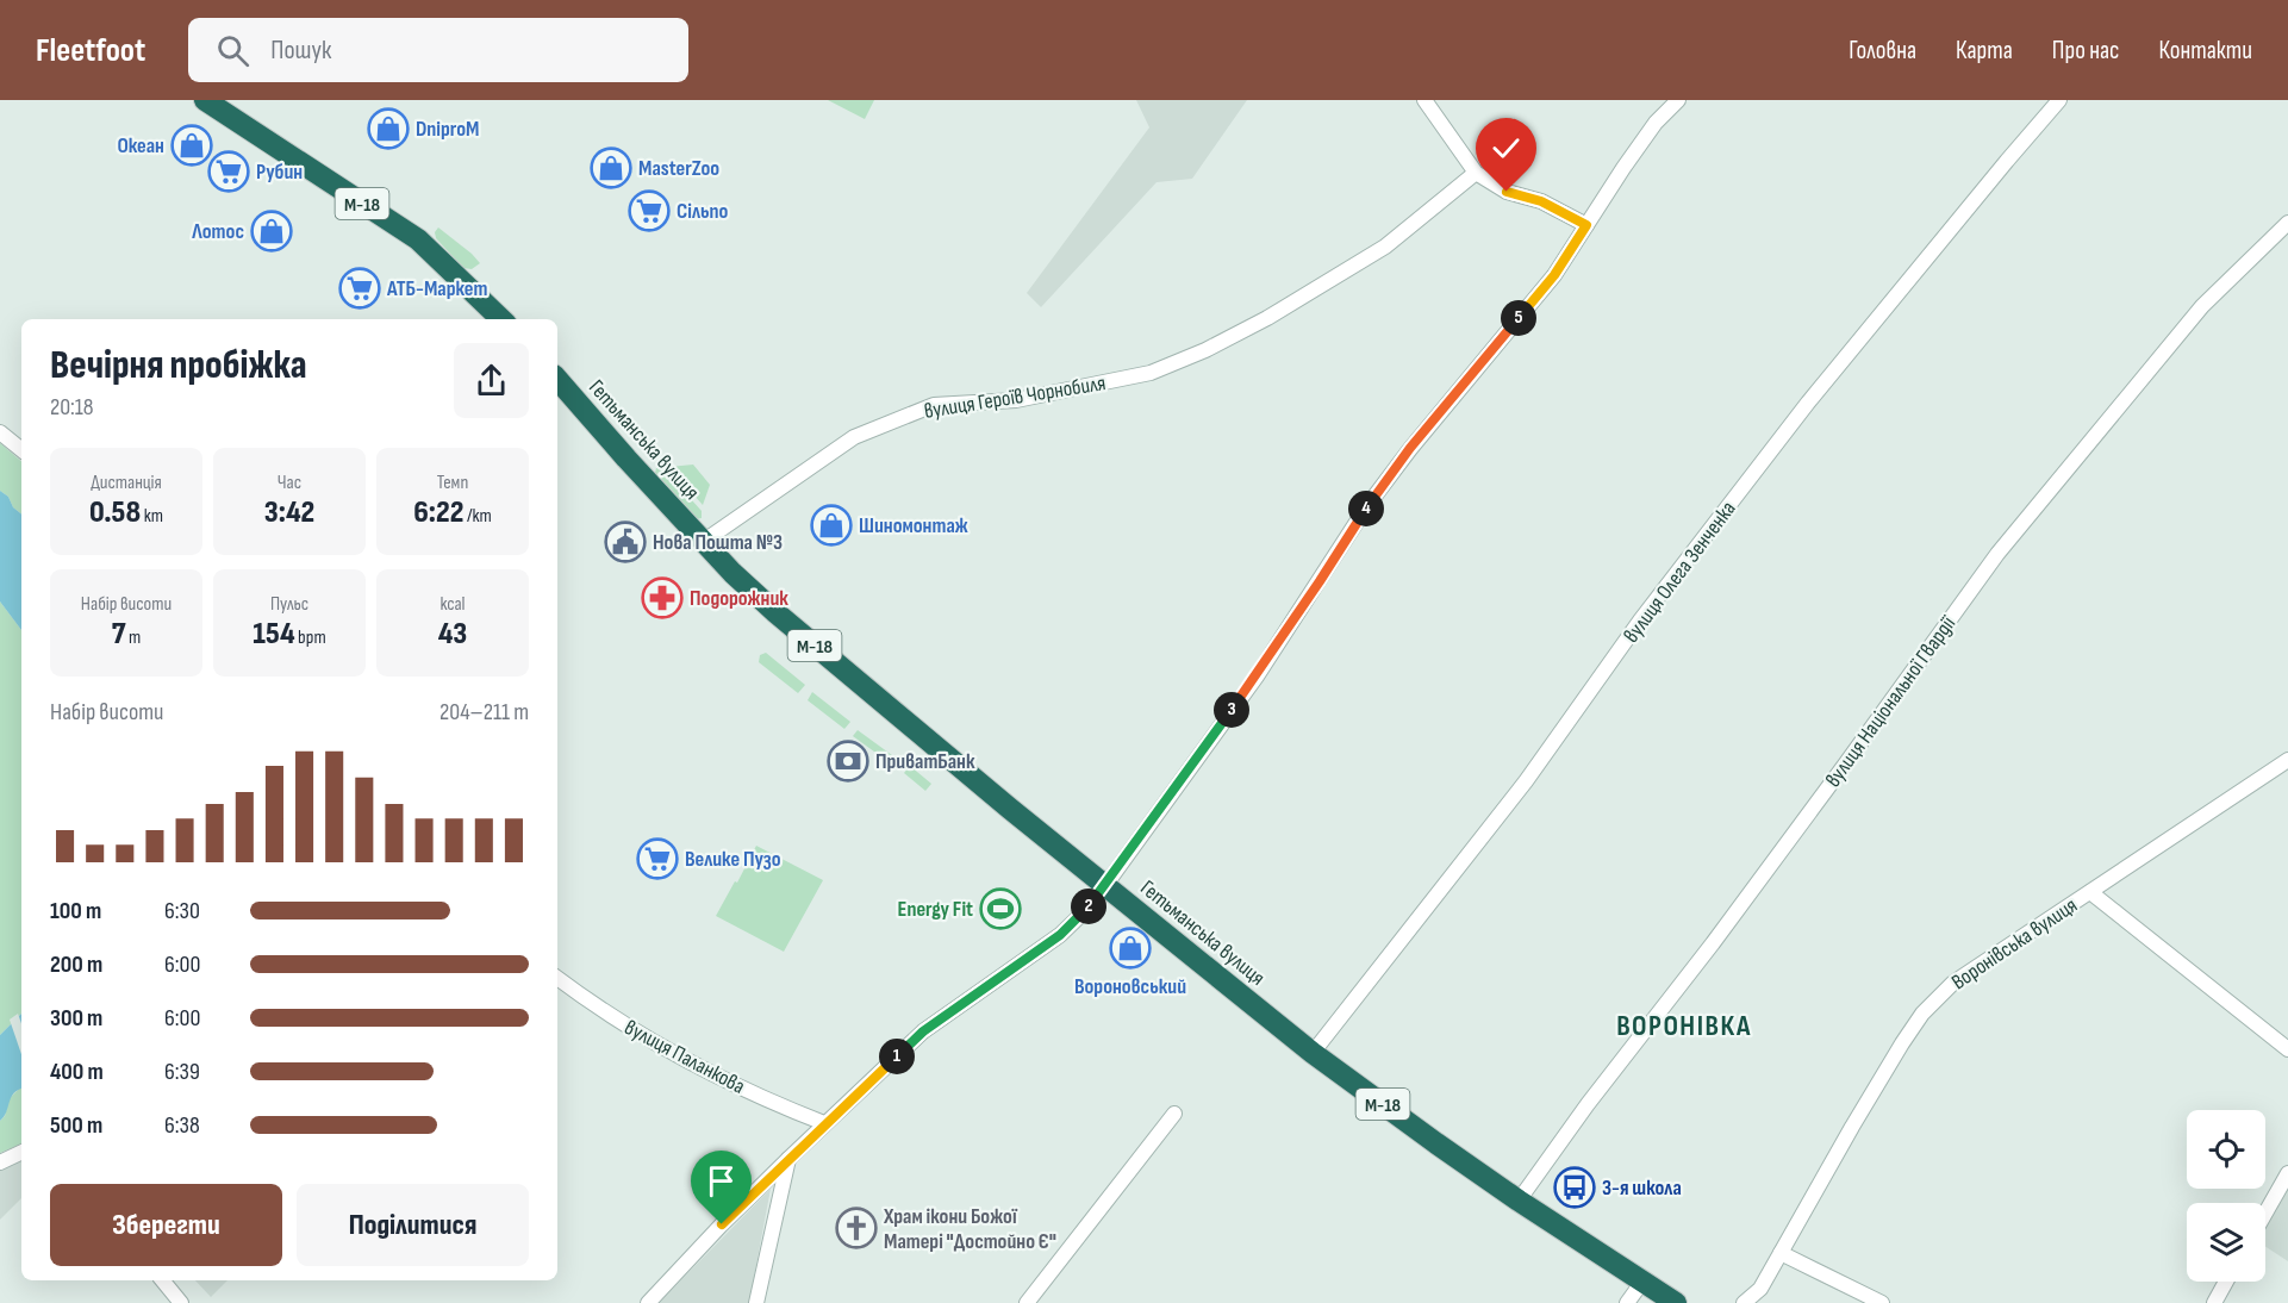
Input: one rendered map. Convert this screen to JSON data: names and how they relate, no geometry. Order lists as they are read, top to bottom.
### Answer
{
  "streets": {
    "highway": ["М-18", "Гетьманська вулиця"],
    "street": [
      "вулиця Героїв Чорнобиля",
      "вулиця Олега Зенченка",
      "вулиця Національної Гвардії",
      "Воронівська вулиця",
      "вулиця Паланкова"
    ]
  },
  "crossings": [
    ["вулиця Героїв Чорнобиля", "Гетьманська вулиця"],
    ["Гетьманська вулиця", "вулиця Олега Зенченка"],
    ["Гетьманська вулиця", "вулиця Національної Гвардії"]
  ],
  "districts": ["ВОРОНІВКА"],
  "places": {
    "shop": [
      "DniproM",
      "Океан",
      "MasterZoo",
      "Лотос",
      "Шиномонтаж",
      "Вороновський"
    ],
    "supermarket": [
      "Рубин",
      "Сільпо",
      "АТБ-Маркет",
      "Велике Пузо"
    ],
    "public building": ["Нова Пошта №3"],
    "pharmacy": ["Подорожник"],
    "bank": ["ПриватБанк"],
    "sports": ["Energy Fit"],
    "bus stop": ["3-я школа"],
    "church": ["Храм ікони Божої Матері \"Достойно Є\""]
  },
  "page": {
    "header": "Fleetfoot",
    "search": "Пошук",
    "nav": [
      "Головна",
      "Карта",
      "Про нас",
      "Контакти"
    ],
    "pins": [
      "5",
      "4",
      "3",
      "2",
      "1"
    ],
    "heading": ["Вечірня пробіжка", "20:18"],
    "stats": [
      ["Дистанція", "0.58 km"],
      ["Час", "3:42"],
      ["Темп", "6:22 /km"],
      ["Набір висоти", "7 m"],
      ["Пульс", "154 bpm"],
      ["kcal", "43"]
    ],
    "chart": ["Набір висоти", "204–211 m"],
    "list": [
      {
        "name": "100 m",
        "note": "6:30"
      },
      {
        "name": "200 m",
        "note": "6:00"
      },
      {
        "name": "300 m",
        "note": "6:00"
      },
      {
        "name": "400 m",
        "note": "6:39"
      },
      {
        "name": "500 m",
        "note": "6:38"
      }
    ],
    "buttons": ["Зберегти", "Поділитися"]
  }
}
